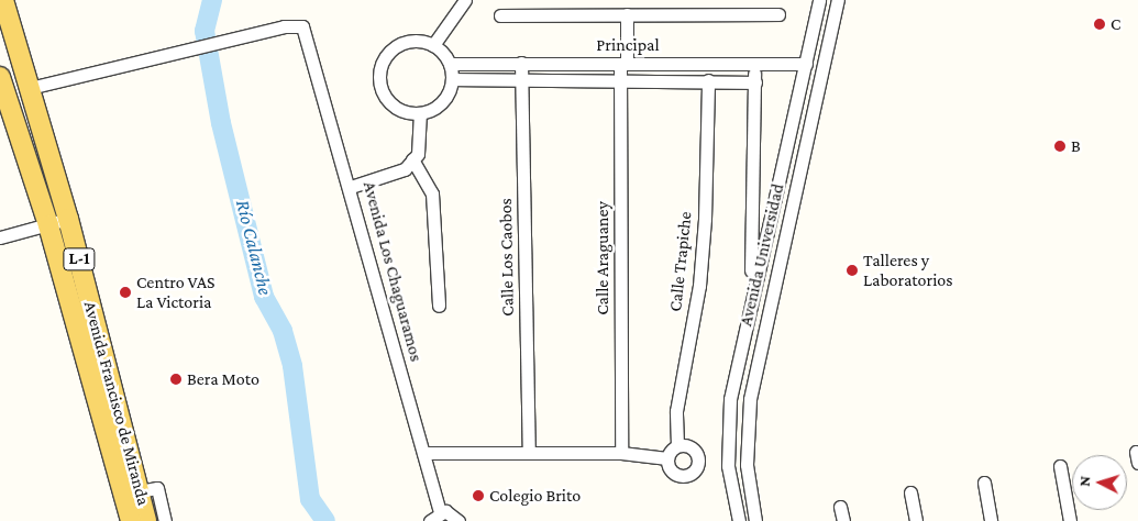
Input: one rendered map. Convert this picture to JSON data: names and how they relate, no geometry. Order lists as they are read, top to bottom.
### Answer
{
  "streets": {
    "main road": ["L-1", "Avenida Francisco de Miranda"],
    "street": [
      "Principal",
      "Avenida Universidad",
      "Calle Los Caobos",
      "Calle Araguaney",
      "Calle Trapiche",
      "Avenida Los Chaguaramos"
    ]
  },
  "crossings": [
    ["Principal", "Avenida Universidad"],
    ["Principal", "Calle Los Caobos"],
    ["Principal", "Calle Araguaney"],
    ["Principal", "Calle Trapiche"],
    ["Avenida Los Chaguaramos", "Avenida Francisco de Miranda"]
  ],
  "water": ["Río Calanche"],
  "places": [
    "C",
    "B",
    "Talleres y Laboratorios",
    "Centro VAS La Victoria",
    "Bera Moto",
    "Colegio Brito"
  ],
  "north": "left"
}
